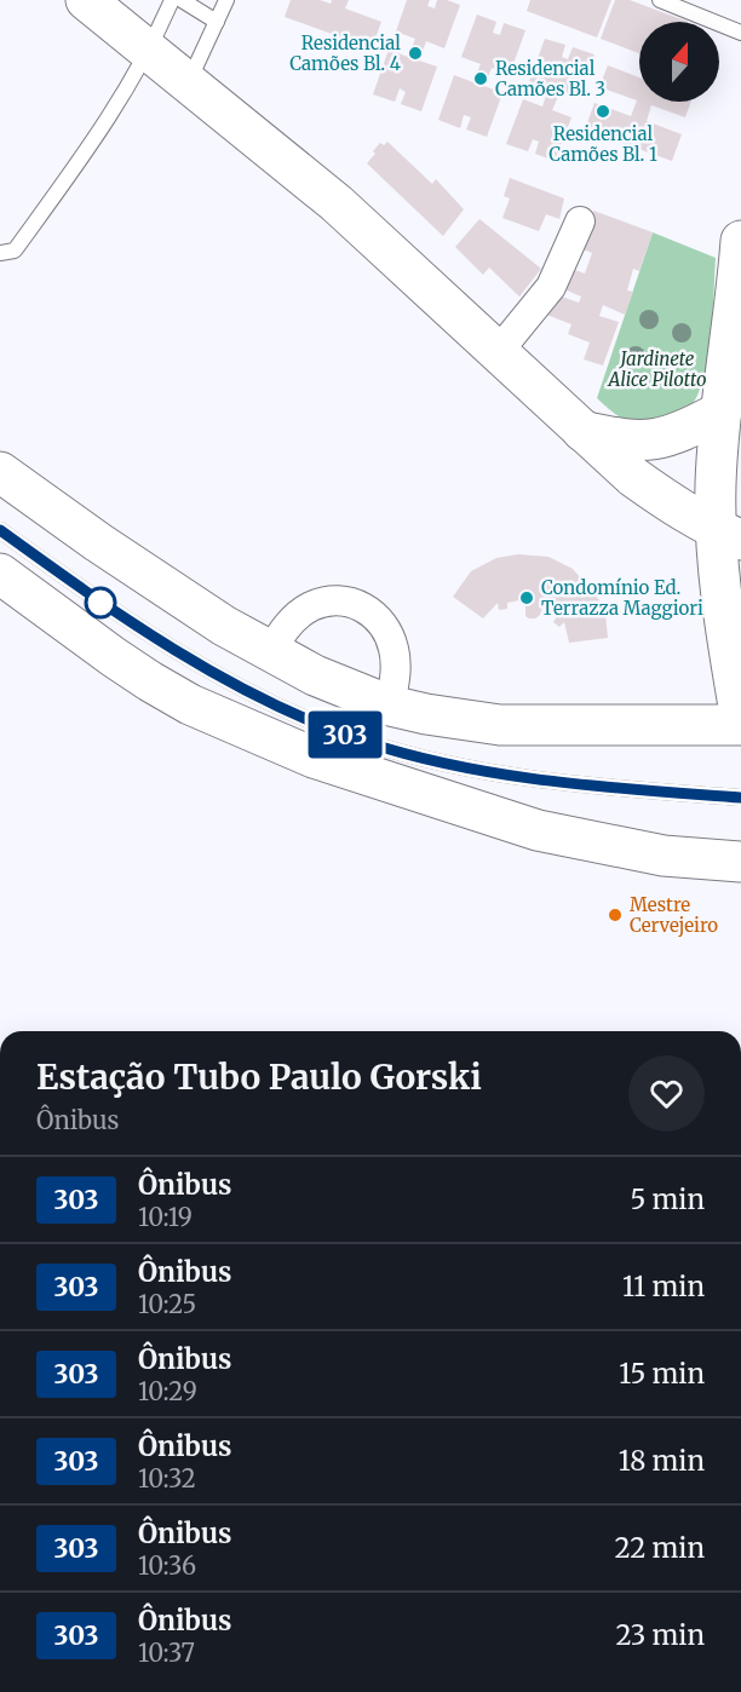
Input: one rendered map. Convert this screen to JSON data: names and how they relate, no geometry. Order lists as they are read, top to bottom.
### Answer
{
  "parks": ["Jardinete Alice Pilotto"],
  "places": [
    "Residencial Camões Bl. 4",
    "Residencial Camões Bl. 3",
    "Residencial Camões Bl. 1",
    "Condomínio Ed. Terrazza Maggiori",
    "Mestre Cervejeiro"
  ],
  "lines": ["bus line 303"],
  "north": "top",
  "page": {
    "on_map": "303",
    "heading": ["Estação Tubo Paulo Gorski", "Ônibus"],
    "list": [
      {
        "mark": "303",
        "name": "Ônibus",
        "note": "10:19",
        "value": "5 min"
      },
      {
        "mark": "303",
        "name": "Ônibus",
        "note": "10:25",
        "value": "11 min"
      },
      {
        "mark": "303",
        "name": "Ônibus",
        "note": "10:29",
        "value": "15 min"
      },
      {
        "mark": "303",
        "name": "Ônibus",
        "note": "10:32",
        "value": "18 min"
      },
      {
        "mark": "303",
        "name": "Ônibus",
        "note": "10:36",
        "value": "22 min"
      },
      {
        "mark": "303",
        "name": "Ônibus",
        "note": "10:37",
        "value": "23 min"
      }
    ]
  }
}
